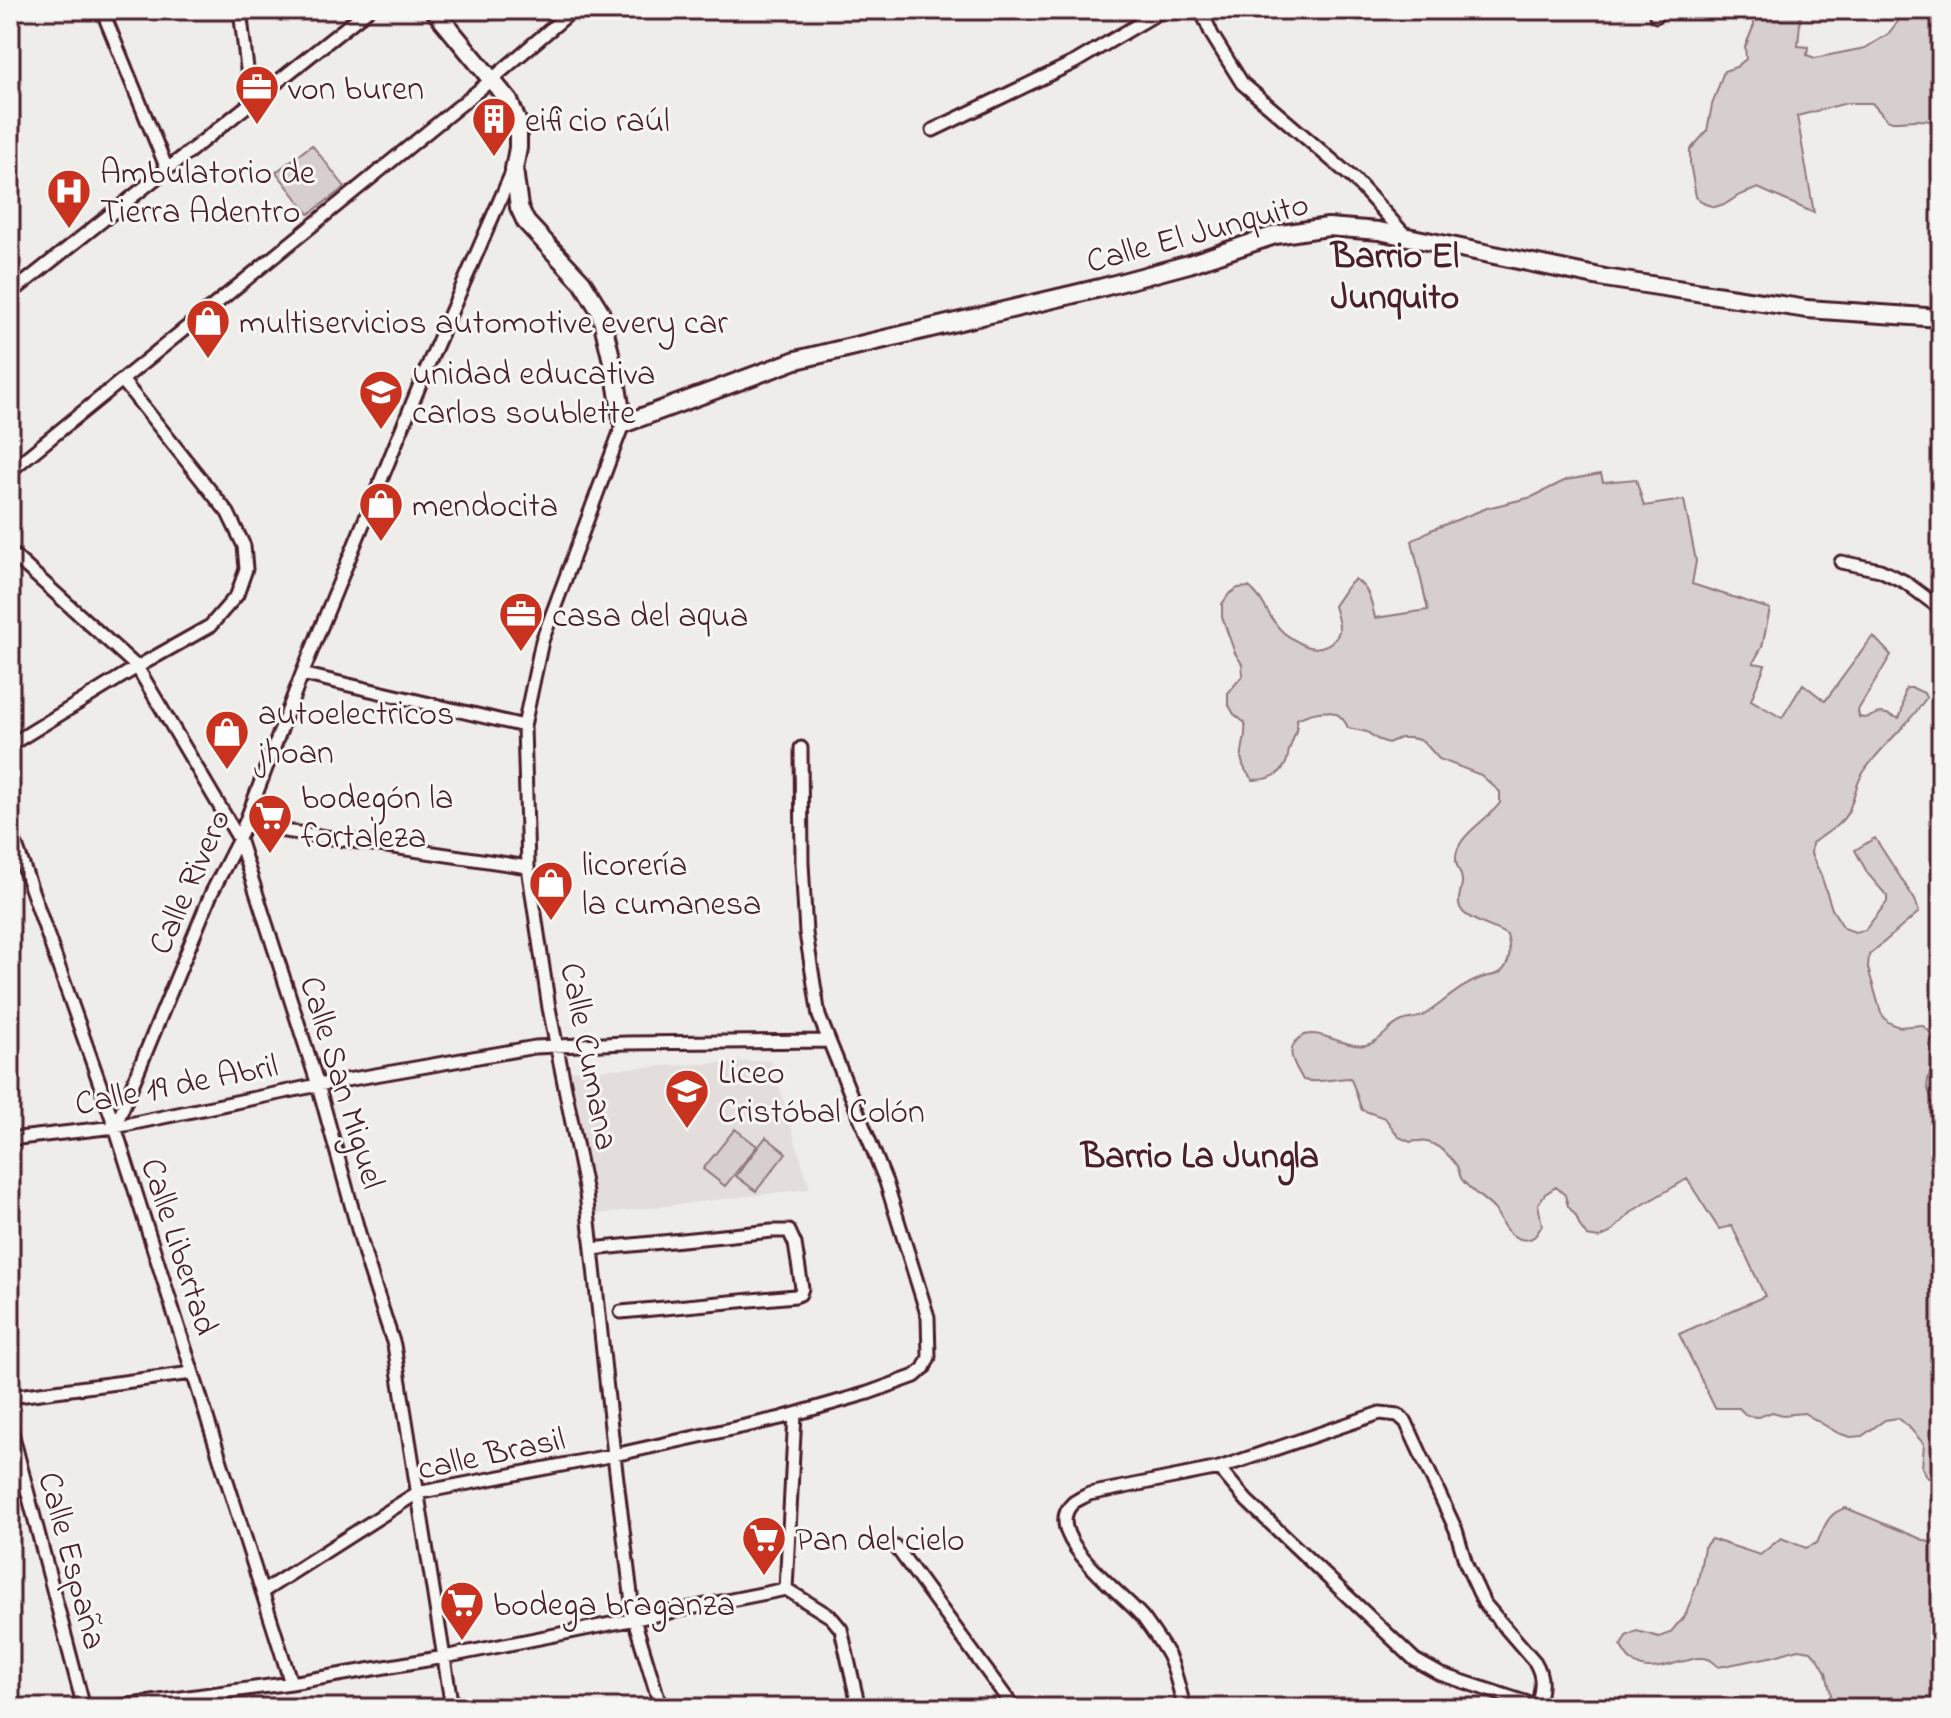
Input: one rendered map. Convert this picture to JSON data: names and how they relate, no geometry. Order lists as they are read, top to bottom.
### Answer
{
  "streets": {
    "street": [
      "Calle El Junquito",
      "Calle Rivero",
      "Calle Cumana",
      "Calle San Miguel",
      "Calle 19 de Abril",
      "Calle Libertad",
      "calle Brasil",
      "Calle España"
    ]
  },
  "crossings": [
    ["Calle El Junquito", "Calle Cumana"],
    ["Calle Rivero", "Calle Cumana"],
    ["Calle Rivero", "Calle San Miguel"],
    ["Calle Rivero", "Calle 19 de Abril"],
    ["Calle Rivero", "Calle Libertad"],
    ["Calle Cumana", "Calle 19 de Abril"],
    ["Calle Cumana", "calle Brasil"],
    ["Calle San Miguel", "Calle 19 de Abril"],
    ["Calle San Miguel", "calle Brasil"],
    ["Calle 19 de Abril", "Calle Libertad"],
    ["Calle 19 de Abril", "calle Brasil"],
    ["Calle Libertad", "calle Brasil"]
  ],
  "districts": ["Barrio El Junquito", "Barrio La Jungla"],
  "places": {
    "office": ["von buren", "casa del aqua"],
    "building": ["eificio raúl"],
    "hospital": ["Ambulatorio de Tierra Adentro"],
    "shop": [
      "multiservicios automotive every car",
      "mendocita",
      "autoelectricos jhoan",
      "licorería la cumanesa"
    ],
    "school or university": ["unidad educativa carlos soublette", "Liceo Cristóbal Colón"],
    "supermarket": ["bodegón la fortaleza", "Pan del cielo", "bodega braganza"]
  }
}
